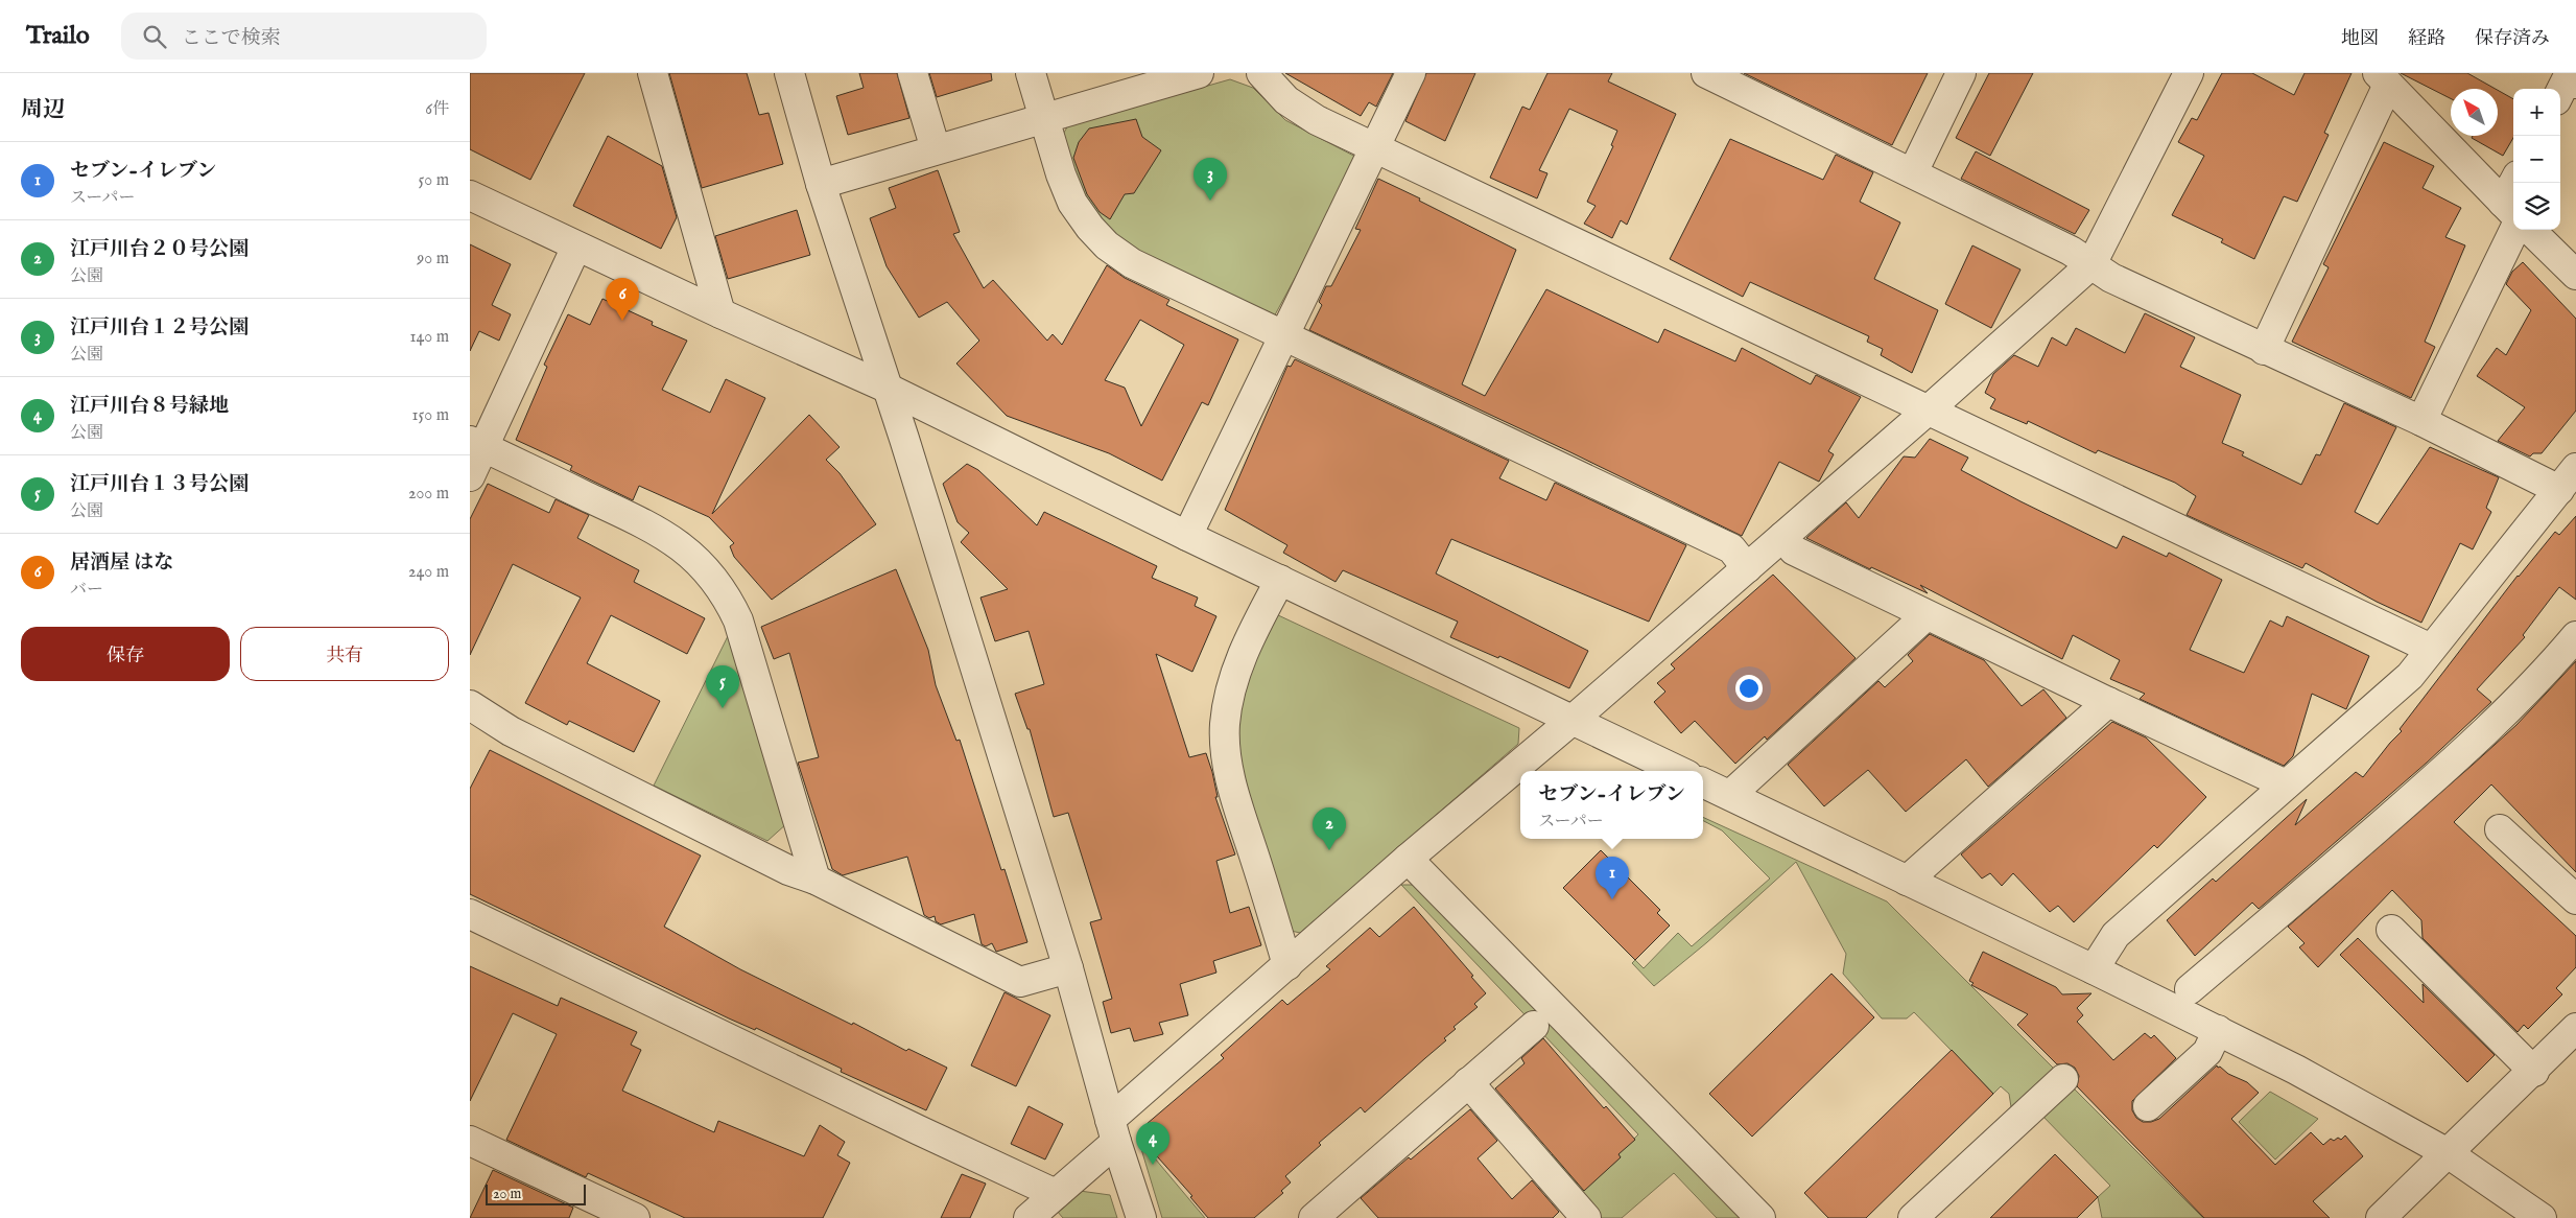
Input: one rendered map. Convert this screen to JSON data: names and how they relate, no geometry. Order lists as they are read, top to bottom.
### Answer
{
  "scale_bar": "20 m",
  "north": "top left",
  "page": {
    "header": "Trailo",
    "search": "ここで検索",
    "nav": ["地図", "経路", "保存済み"],
    "heading": ["周辺", "6件"],
    "map_buttons": ["+", "−"],
    "list": [
      {
        "mark": "1",
        "name": "セブン-イレブン",
        "note": "スーパー",
        "value": "50 m"
      },
      {
        "mark": "2",
        "name": "江戸川台２０号公園",
        "note": "公園",
        "value": "90 m"
      },
      {
        "mark": "3",
        "name": "江戸川台１２号公園",
        "note": "公園",
        "value": "140 m"
      },
      {
        "mark": "4",
        "name": "江戸川台８号緑地",
        "note": "公園",
        "value": "150 m"
      },
      {
        "mark": "5",
        "name": "江戸川台１３号公園",
        "note": "公園",
        "value": "200 m"
      },
      {
        "mark": "6",
        "name": "居酒屋 はな",
        "note": "バー",
        "value": "240 m"
      }
    ],
    "pins": [
      "3",
      "6",
      "5",
      "2",
      "1",
      "4"
    ],
    "buttons": ["保存", "共有"],
    "popup": ["セブン-イレブン", "スーパー"],
    "scale": "20 m"
  }
}
